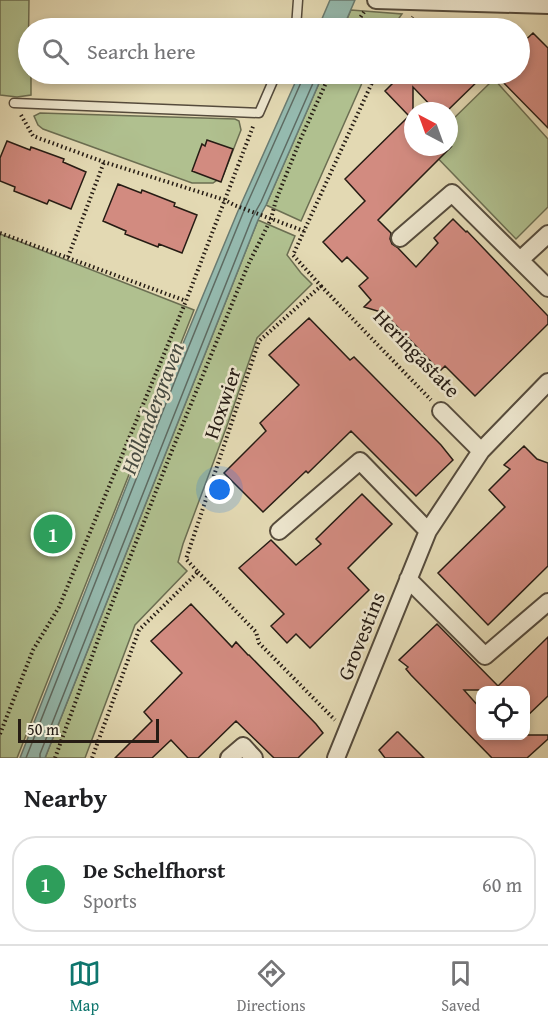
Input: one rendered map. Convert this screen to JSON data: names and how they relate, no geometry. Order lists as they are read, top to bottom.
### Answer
{
  "streets": {
    "street": ["Heringastate", "Grovestins"],
    "path": ["Hoxwier"]
  },
  "crossings": [
    ["Heringastate", "Hoxwier"],
    ["Heringastate", "Grovestins"]
  ],
  "water": ["Hollandergraven"],
  "scale_bar": "50 m",
  "north": "top left",
  "page": {
    "search": "Search here",
    "pins": "1",
    "scale": "50 m",
    "heading": "Nearby",
    "list": [
      {
        "mark": "1",
        "name": "De Schelfhorst",
        "note": "Sports",
        "value": "60 m"
      }
    ],
    "nav": ["Map", "Directions", "Saved"]
  }
}
